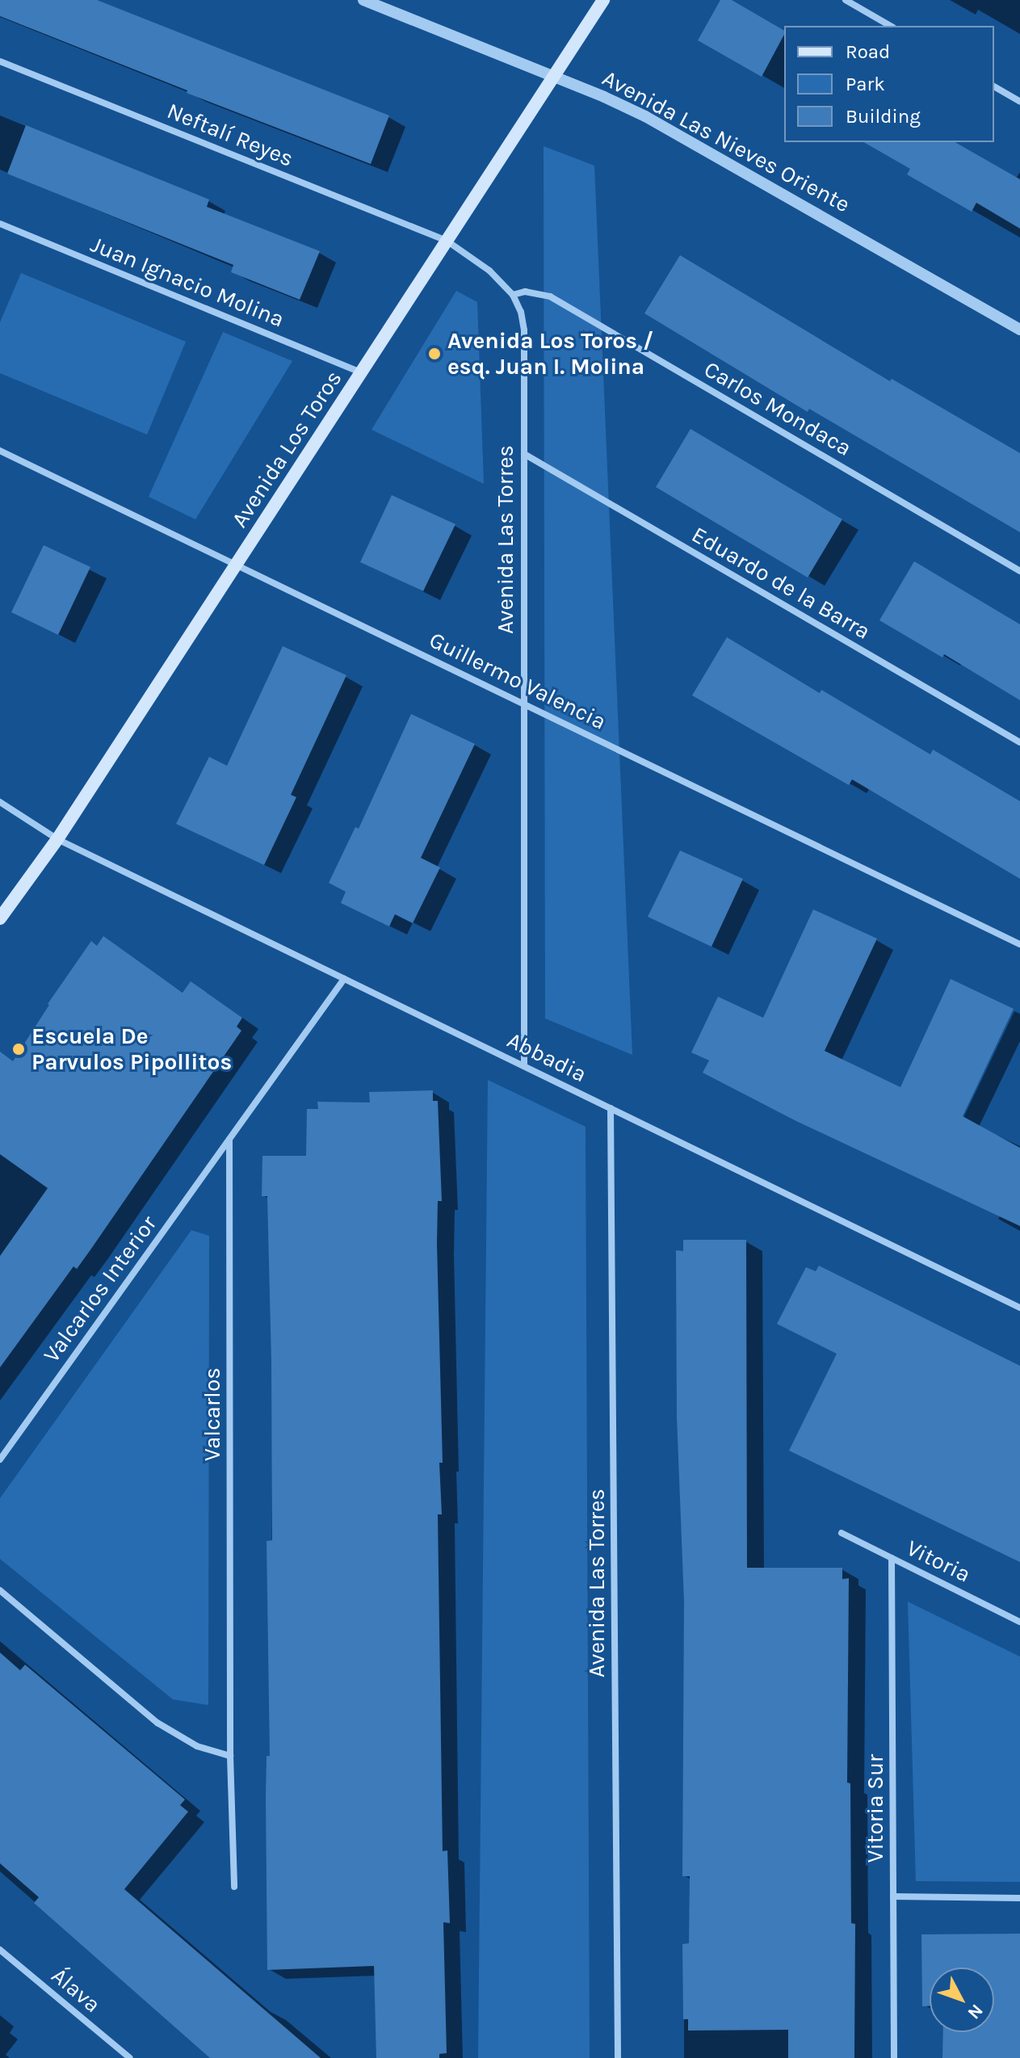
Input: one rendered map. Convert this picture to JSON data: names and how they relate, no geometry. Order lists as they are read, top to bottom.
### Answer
{
  "streets": {
    "main road": ["Avenida Los Toros"],
    "street": [
      "Neftalí Reyes",
      "Avenida Las Nieves Oriente",
      "Juan Ignacio Molina",
      "Carlos Mondaca",
      "Avenida Las Torres",
      "Eduardo de la Barra",
      "Guillermo Valencia",
      "Abbadia",
      "Valcarlos Interior",
      "Valcarlos",
      "Vitoria",
      "Vitoria Sur",
      "Álava"
    ]
  },
  "crossings": [
    ["Neftalí Reyes", "Avenida Los Toros"],
    ["Neftalí Reyes", "Avenida Las Torres"],
    ["Avenida Las Nieves Oriente", "Avenida Los Toros"],
    ["Juan Ignacio Molina", "Avenida Los Toros"],
    ["Carlos Mondaca", "Avenida Las Torres"],
    ["Avenida Los Toros", "Avenida Las Torres"],
    ["Avenida Los Toros", "Guillermo Valencia"],
    ["Avenida Los Toros", "Abbadia"],
    ["Avenida Las Torres", "Eduardo de la Barra"],
    ["Avenida Las Torres", "Guillermo Valencia"],
    ["Avenida Las Torres", "Abbadia"],
    ["Valcarlos Interior", "Valcarlos"],
    ["Vitoria", "Vitoria Sur"]
  ],
  "places": ["Avenida Los Toros / esq. Juan I. Molina", "Escuela De Parvulos Pipollitos"],
  "legend": ["Road", "Park", "Building"],
  "north": "bottom right"
}
